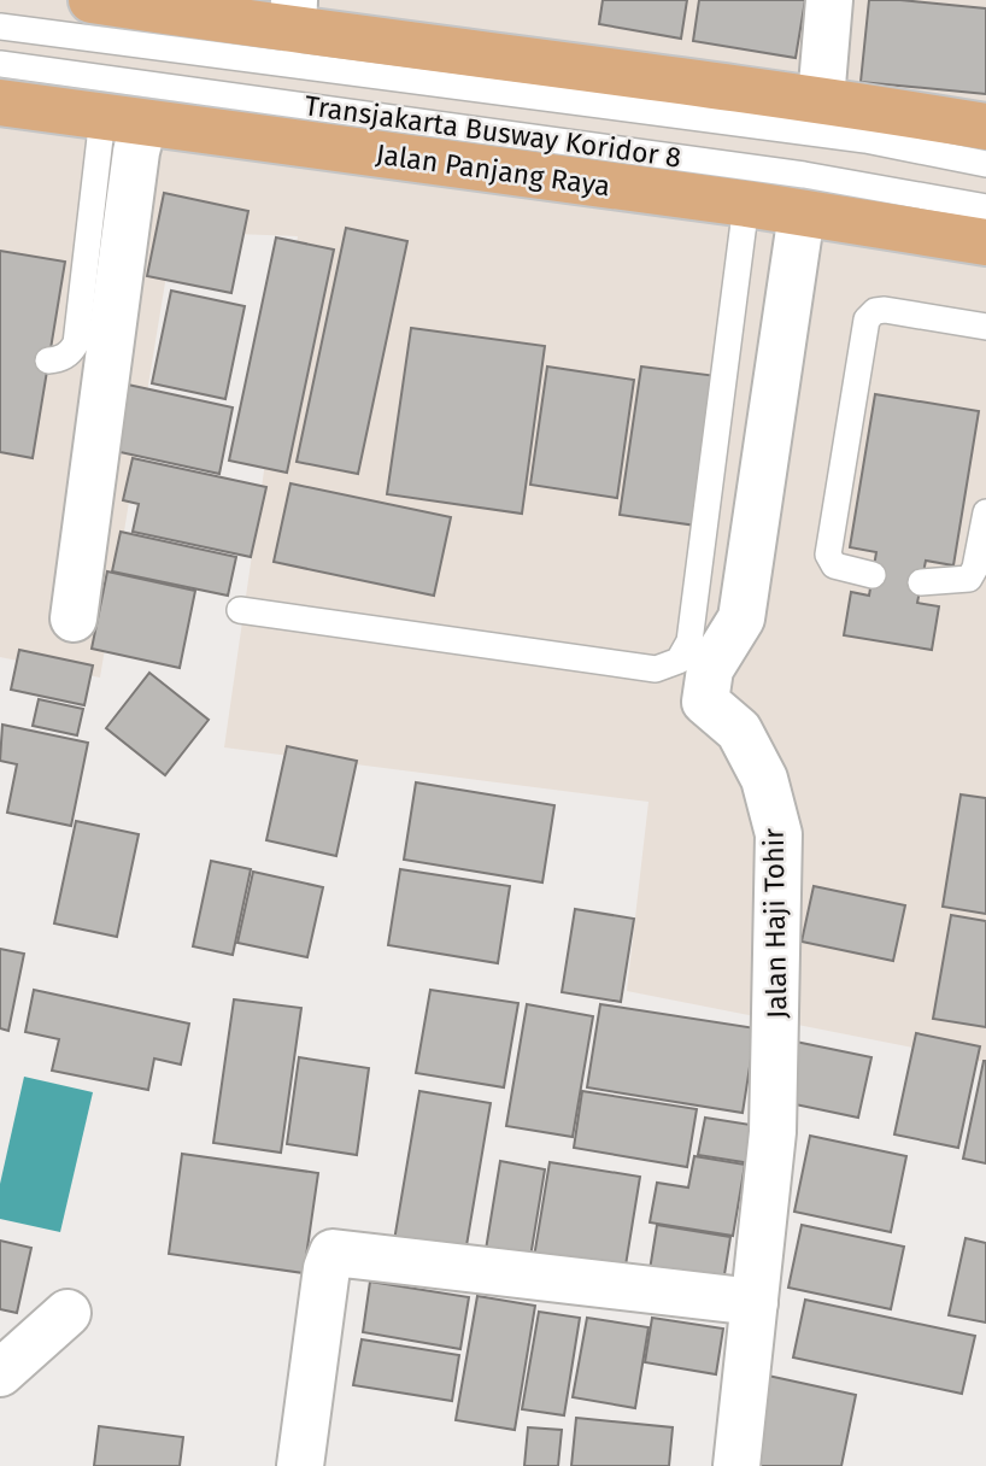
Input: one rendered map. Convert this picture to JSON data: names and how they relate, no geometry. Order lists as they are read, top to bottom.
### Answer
{
  "streets": {
    "main road": ["Jalan Panjang Raya"],
    "street": ["Jalan Haji Tohir"],
    "lane": ["Transjakarta Busway Koridor 8"]
  },
  "crossings": [
    ["Jalan Panjang Raya", "Jalan Haji Tohir"]
  ]
}
